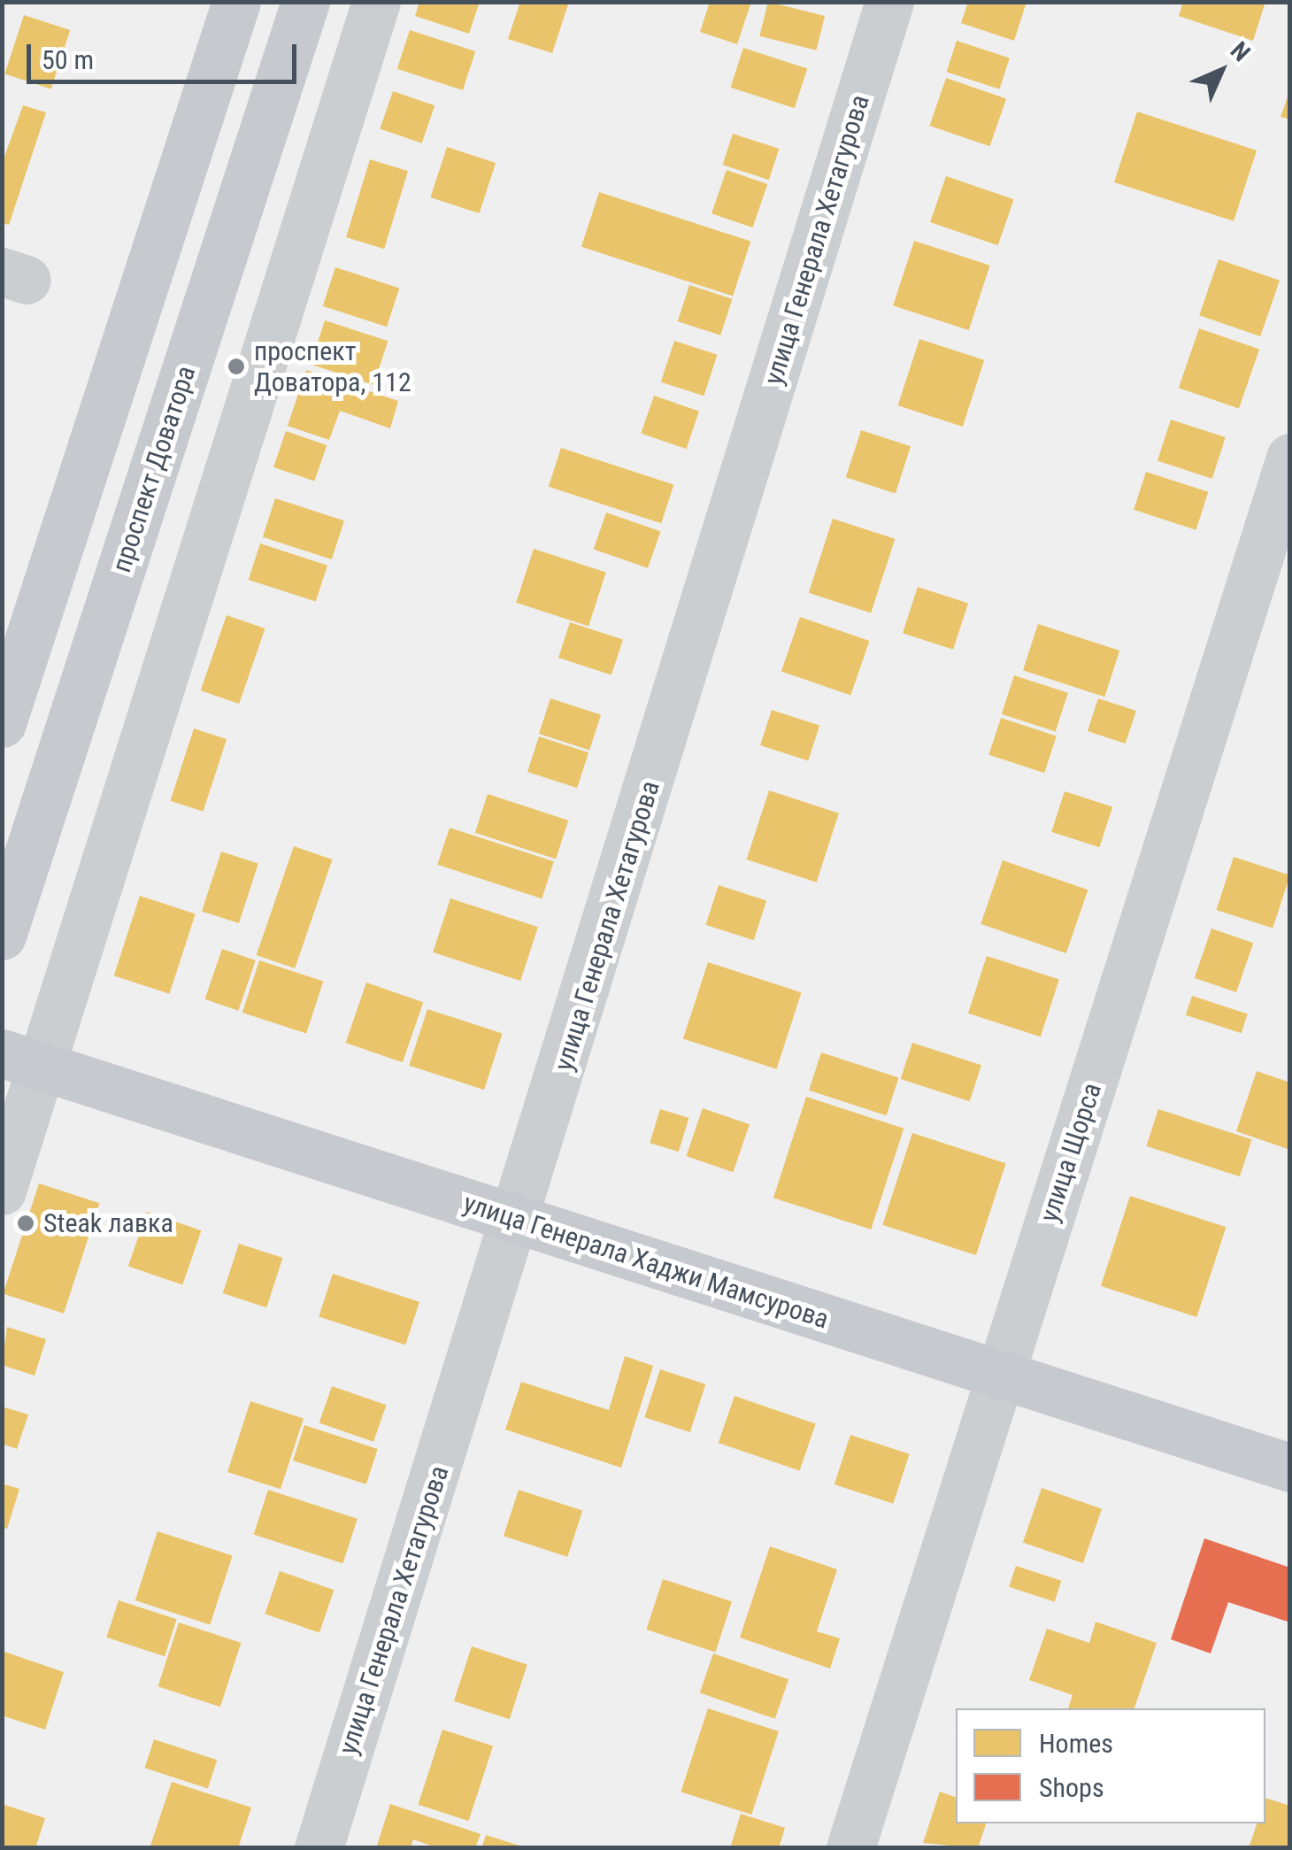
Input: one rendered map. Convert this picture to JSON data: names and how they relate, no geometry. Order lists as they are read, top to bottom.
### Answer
{
  "streets": {
    "main road": ["проспект Доватора", "улица Генерала Хаджи Мамсурова"],
    "street": ["улица Генерала Хетагурова", "улица Щорса"]
  },
  "crossings": [
    ["улица Генерала Хетагурова", "улица Генерала Хаджи Мамсурова"],
    ["улица Щорса", "улица Генерала Хаджи Мамсурова"]
  ],
  "places": ["проспект Доватора, 112", "Steak лавка"],
  "legend": ["Homes", "Shops"],
  "scale_bar": "50 m",
  "north": "top right"
}
